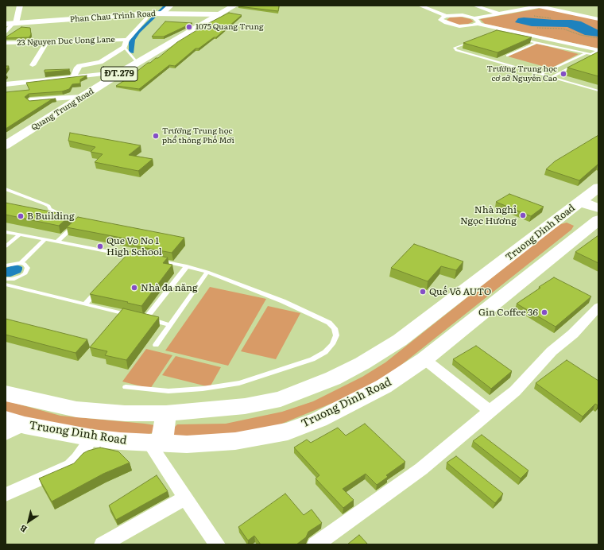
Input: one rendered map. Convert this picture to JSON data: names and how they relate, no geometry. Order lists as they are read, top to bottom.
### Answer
{
  "streets": {
    "main road": [
      "Phan Chau Trinh Road",
      "ĐT.279",
      "Quang Trung Road",
      "Truong Dinh Road"
    ],
    "street": ["23 Nguyen Duc Uong Lane"]
  },
  "crossings": [
    ["Phan Chau Trinh Road", "Quang Trung Road"]
  ],
  "places": [
    "1075 Quang Trung",
    "Trường Trung học cơ sở Nguyễn Cao",
    "Trường Trung học phổ thông Phố Mới",
    "Nhà nghỉ Ngọc Hương",
    "B Building",
    "Que Vo No 1 High School",
    "Nhà đa năng",
    "Quế Võ AUTO",
    "Gin Coffee 36"
  ],
  "north": "bottom left"
}
